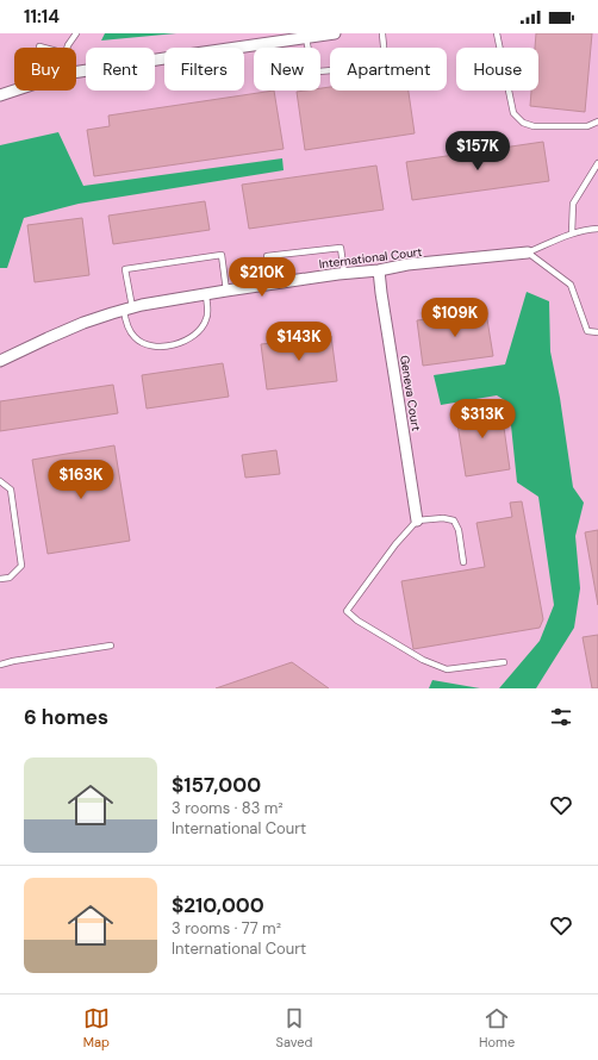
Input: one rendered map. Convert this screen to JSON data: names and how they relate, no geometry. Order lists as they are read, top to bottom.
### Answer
{
  "streets": {
    "street": ["International Court", "Geneva Court"]
  },
  "crossings": [
    ["International Court", "Geneva Court"]
  ],
  "page": {
    "status": "11:14",
    "chip": [
      "Buy",
      "Rent",
      "Filters",
      "New",
      "Apartment",
      "House"
    ],
    "price": [
      "$157K",
      "$210K",
      "$109K",
      "$143K",
      "$313K",
      "$163K"
    ],
    "heading": "6 homes",
    "list": [
      {
        "name": "$157,000",
        "note": "3 rooms · 83 m² · International Court"
      },
      {
        "name": "$210,000",
        "note": "3 rooms · 77 m² · International Court"
      }
    ],
    "tabs": ["Map", "Saved", "Home"]
  }
}
